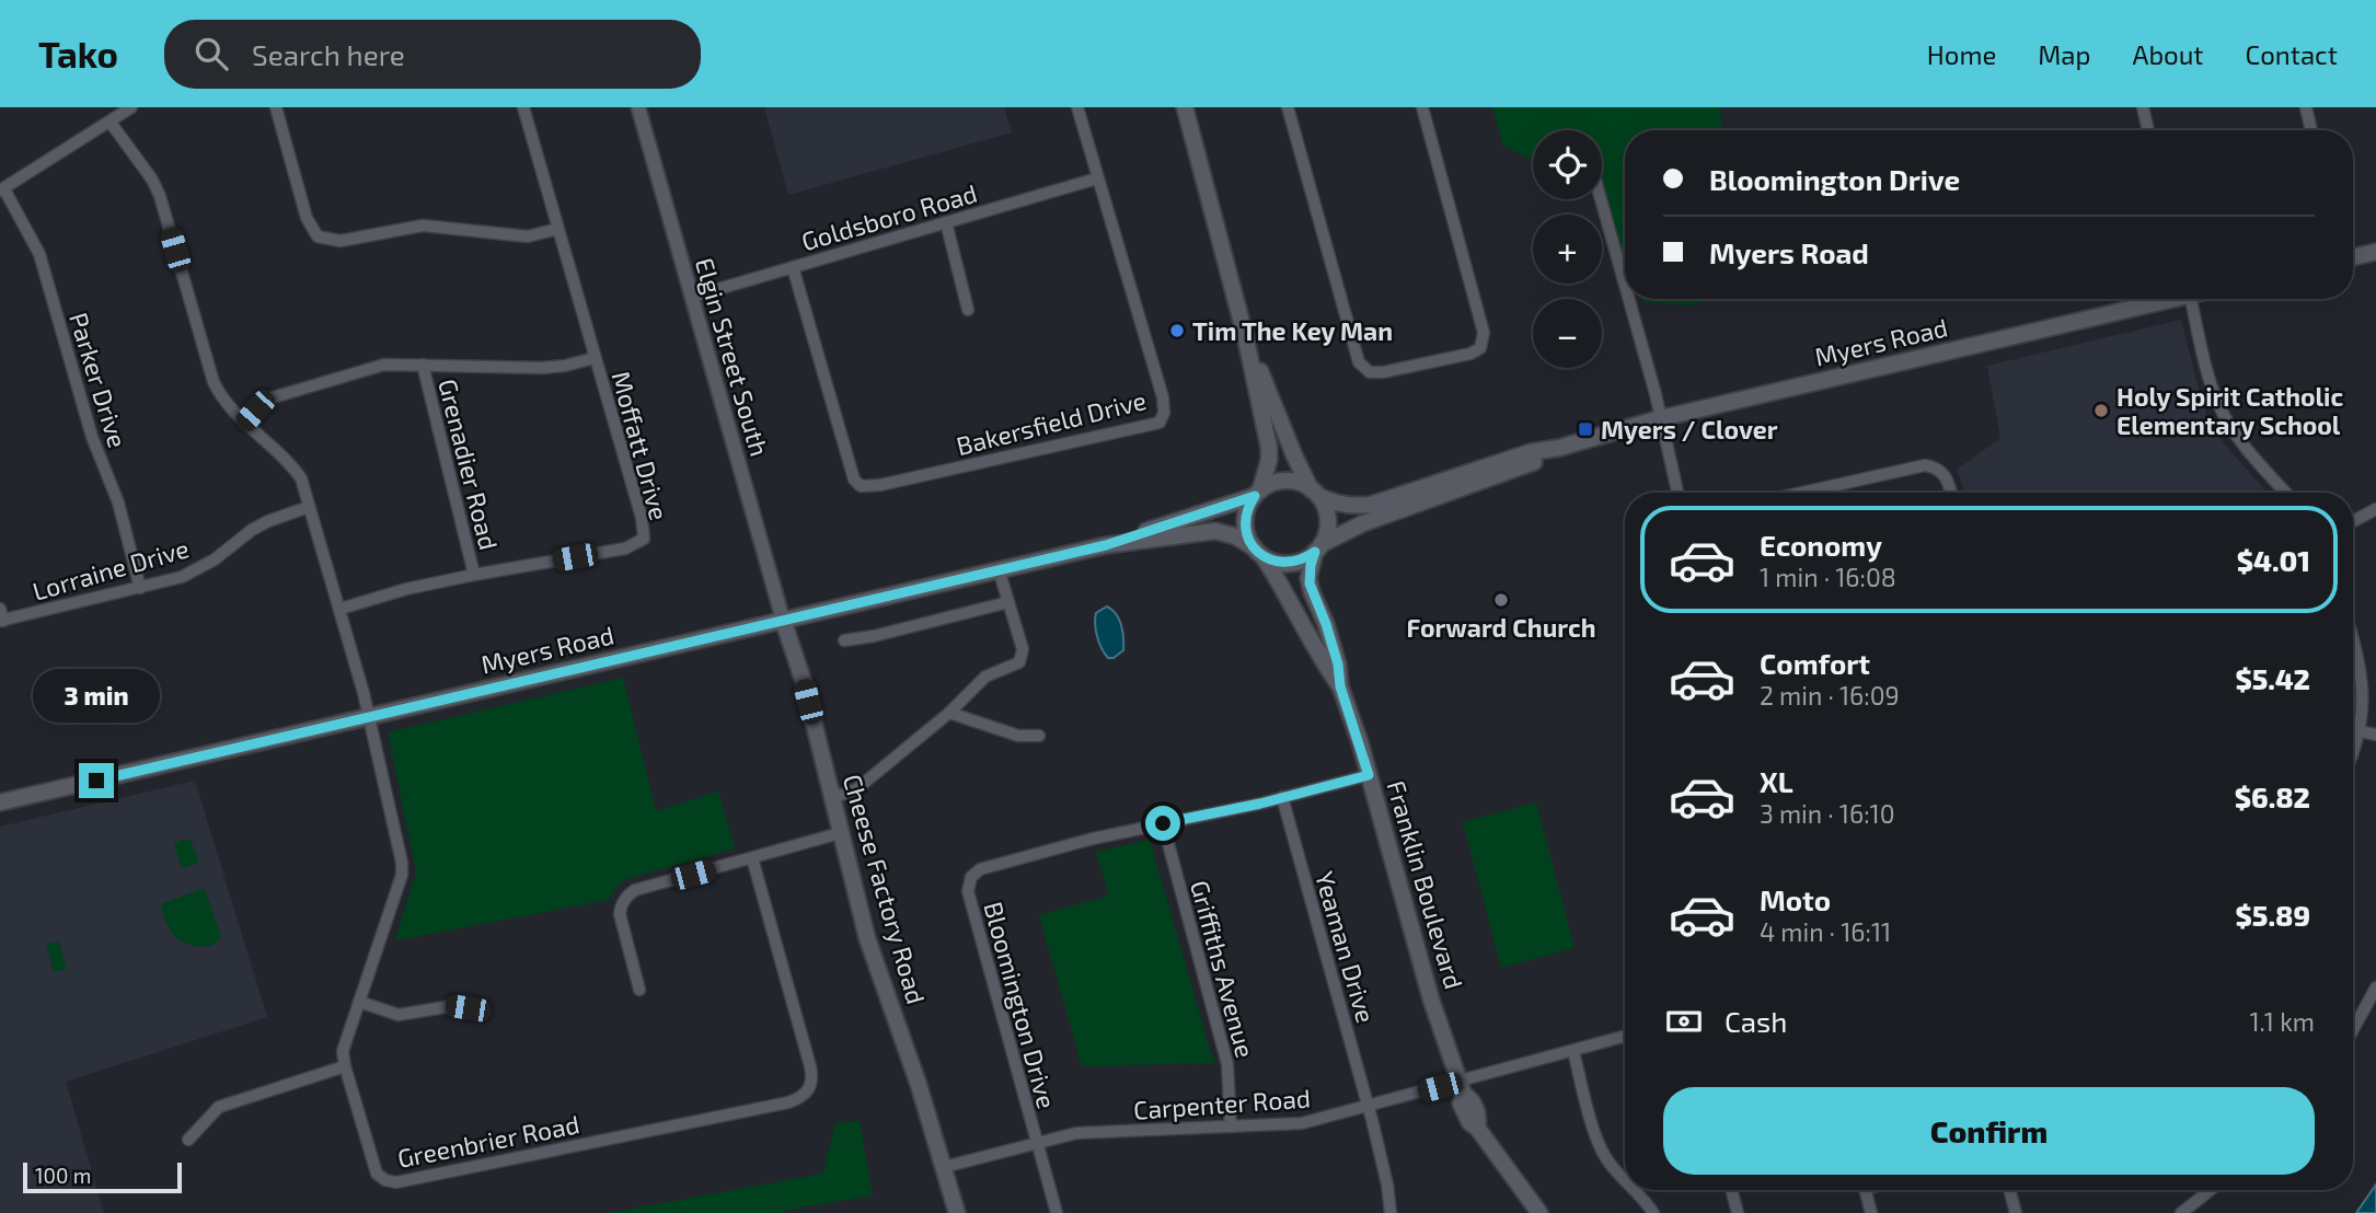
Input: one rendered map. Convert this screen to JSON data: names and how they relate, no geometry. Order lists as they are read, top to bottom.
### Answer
{
  "streets": {
    "main road": ["Myers Road", "Franklin Boulevard", "Cheese Factory Road"],
    "street": [
      "Goldsboro Road",
      "Elgin Street South",
      "Parker Drive",
      "Bakersfield Drive",
      "Moffatt Drive",
      "Grenadier Road",
      "Lorraine Drive",
      "Yeaman Drive",
      "Griffiths Avenue",
      "Bloomington Drive",
      "Carpenter Road",
      "Greenbrier Road"
    ]
  },
  "crossings": [
    ["Goldsboro Road", "Elgin Street South"],
    ["Goldsboro Road", "Bakersfield Drive"],
    ["Myers Road", "Elgin Street South"],
    ["Myers Road", "Franklin Boulevard"],
    ["Myers Road", "Cheese Factory Road"],
    ["Myers Road", "Greenbrier Road"],
    ["Elgin Street South", "Cheese Factory Road"],
    ["Parker Drive", "Lorraine Drive"],
    ["Moffatt Drive", "Grenadier Road"],
    ["Moffatt Drive", "Greenbrier Road"],
    ["Lorraine Drive", "Greenbrier Road"],
    ["Franklin Boulevard", "Bloomington Drive"],
    ["Franklin Boulevard", "Carpenter Road"],
    ["Cheese Factory Road", "Carpenter Road"],
    ["Yeaman Drive", "Bloomington Drive"],
    ["Yeaman Drive", "Carpenter Road"],
    ["Griffiths Avenue", "Bloomington Drive"],
    ["Griffiths Avenue", "Carpenter Road"],
    ["Bloomington Drive", "Carpenter Road"]
  ],
  "places": {
    "other": ["Tim The Key Man", "Holy Spirit Catholic Elementary School", "Forward Church"],
    "transit": ["Myers / Clover"]
  },
  "scale_bar": "100 m",
  "page": {
    "header": "Tako",
    "search": "Search here",
    "nav": [
      "Home",
      "Map",
      "About",
      "Contact"
    ],
    "map_buttons": ["+", "−"],
    "banner": ["Bloomington Drive", "Myers Road"],
    "list": [
      {
        "name": "Economy",
        "note": "1 min · 16:08",
        "value": "$4.01"
      },
      {
        "name": "Comfort",
        "note": "2 min · 16:09",
        "value": "$5.42"
      },
      {
        "name": "XL",
        "note": "3 min · 16:10",
        "value": "$6.82"
      },
      {
        "name": "Moto",
        "note": "4 min · 16:11",
        "value": "$5.89"
      }
    ],
    "bubble": "3 min",
    "pay": ["Cash", "1.1 km"],
    "buttons": "Confirm",
    "scale": "100 m"
  }
}
